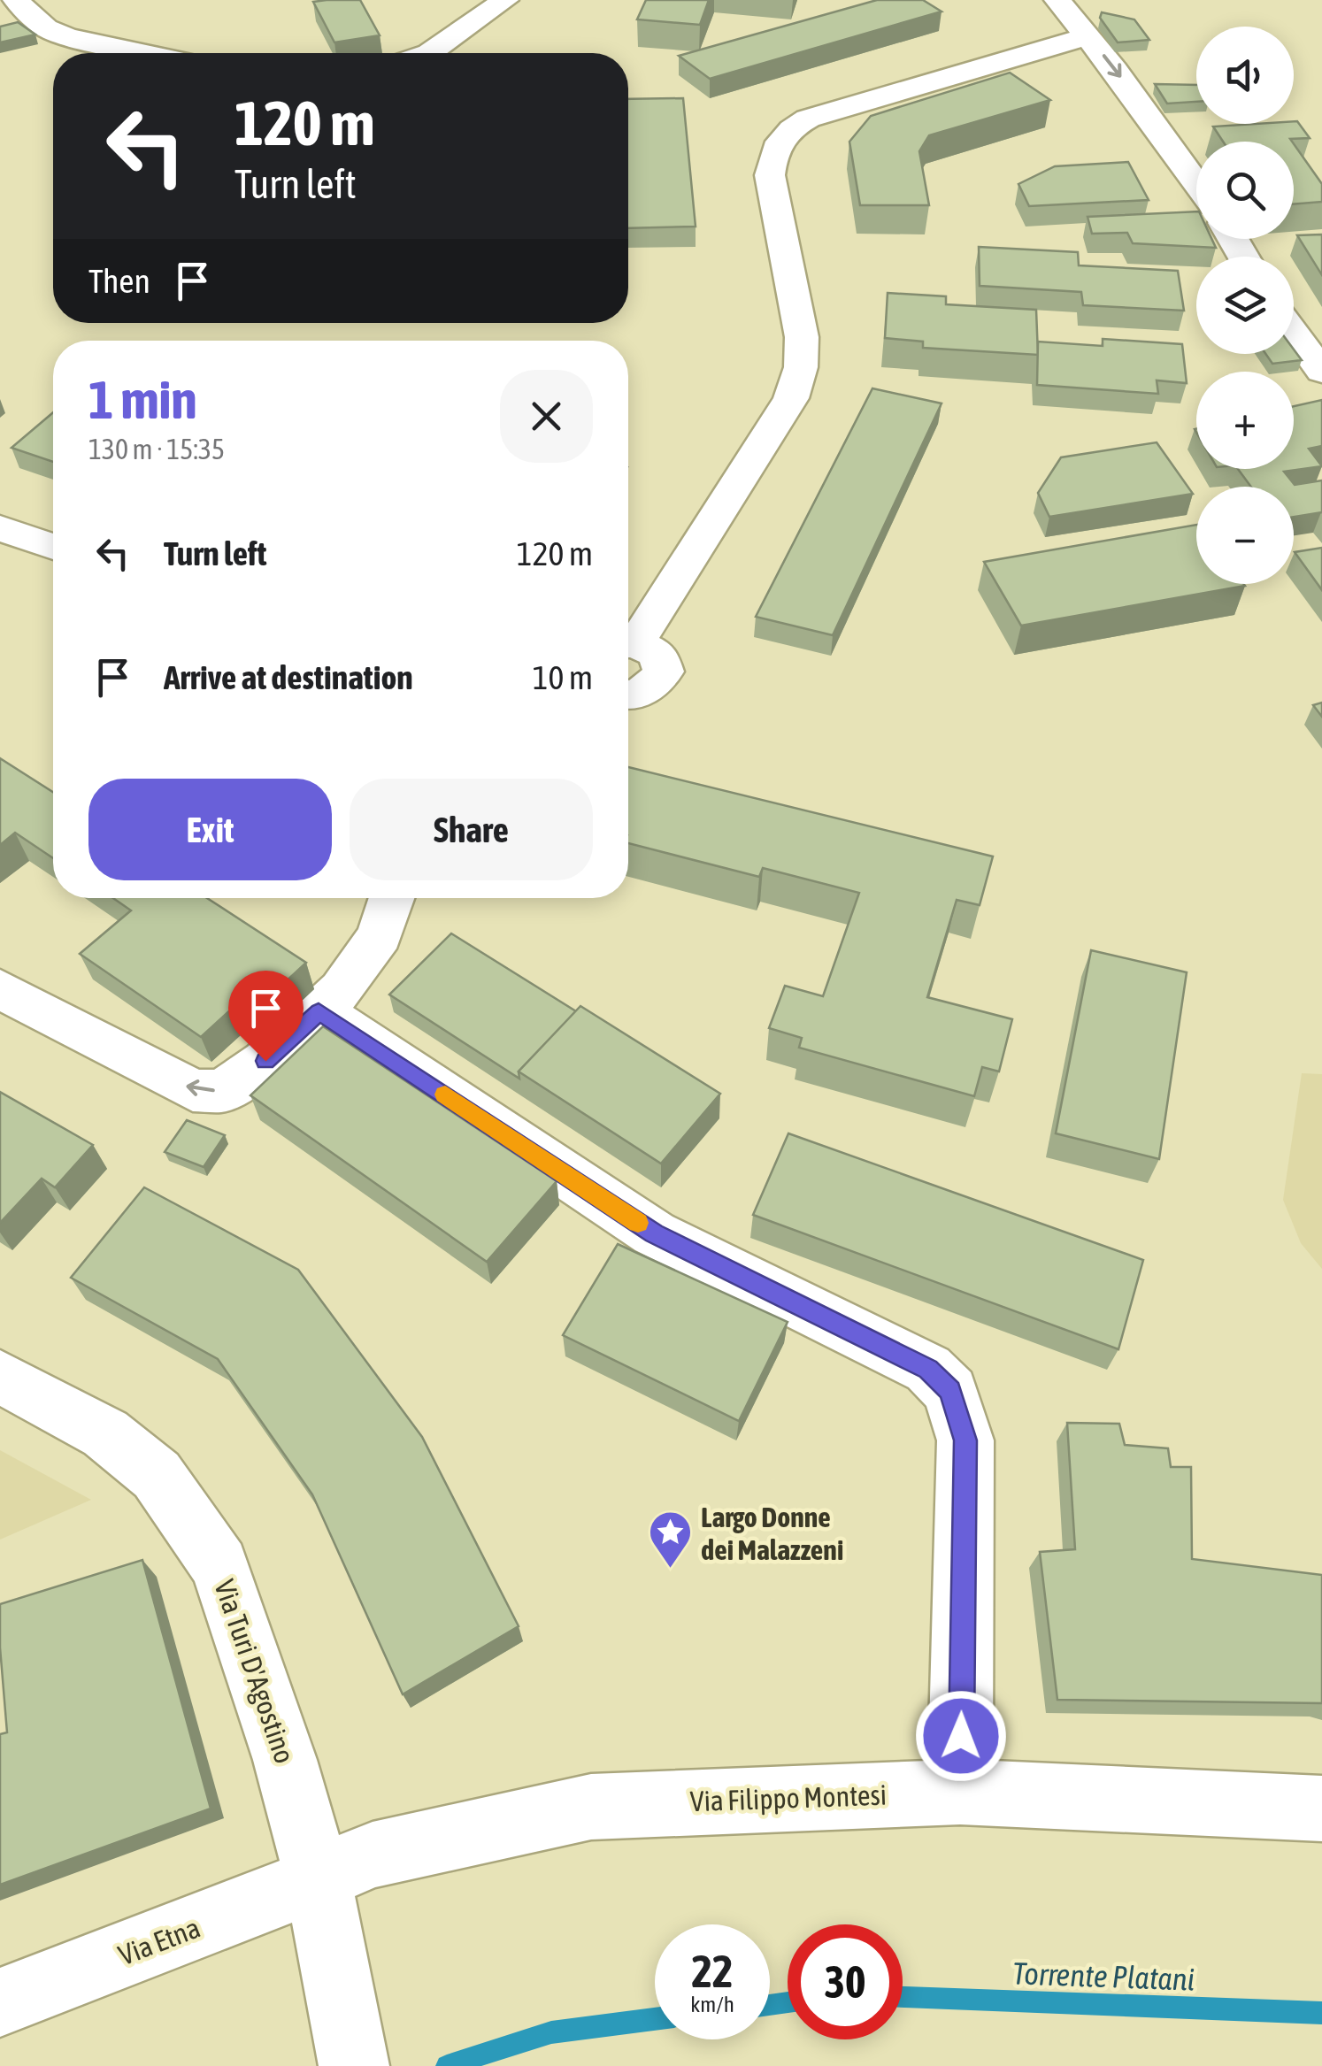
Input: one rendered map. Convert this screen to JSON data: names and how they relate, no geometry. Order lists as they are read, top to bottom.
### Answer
{
  "streets": {
    "street": ["Via Turi D'Agostino", "Via Filippo Montesi", "Via Etna"]
  },
  "crossings": [
    ["Via Turi D'Agostino", "Via Filippo Montesi"],
    ["Via Turi D'Agostino", "Via Etna"],
    ["Via Filippo Montesi", "Via Etna"]
  ],
  "water": ["Torrente Platani"],
  "places": {
    "place": ["Largo Donne dei Malazzeni"]
  },
  "page": {
    "map_buttons": ["+", "−"],
    "turn": ["120 m", "Turn left"],
    "then": "Then",
    "heading": ["1 min", "130 m · 15:35"],
    "list": [
      {
        "name": "Turn left",
        "value": "120 m"
      },
      {
        "name": "Arrive at destination",
        "value": "10 m"
      }
    ],
    "buttons": ["Exit", "Share"],
    "speed": "22 km/h",
    "limit": "30"
  }
}
